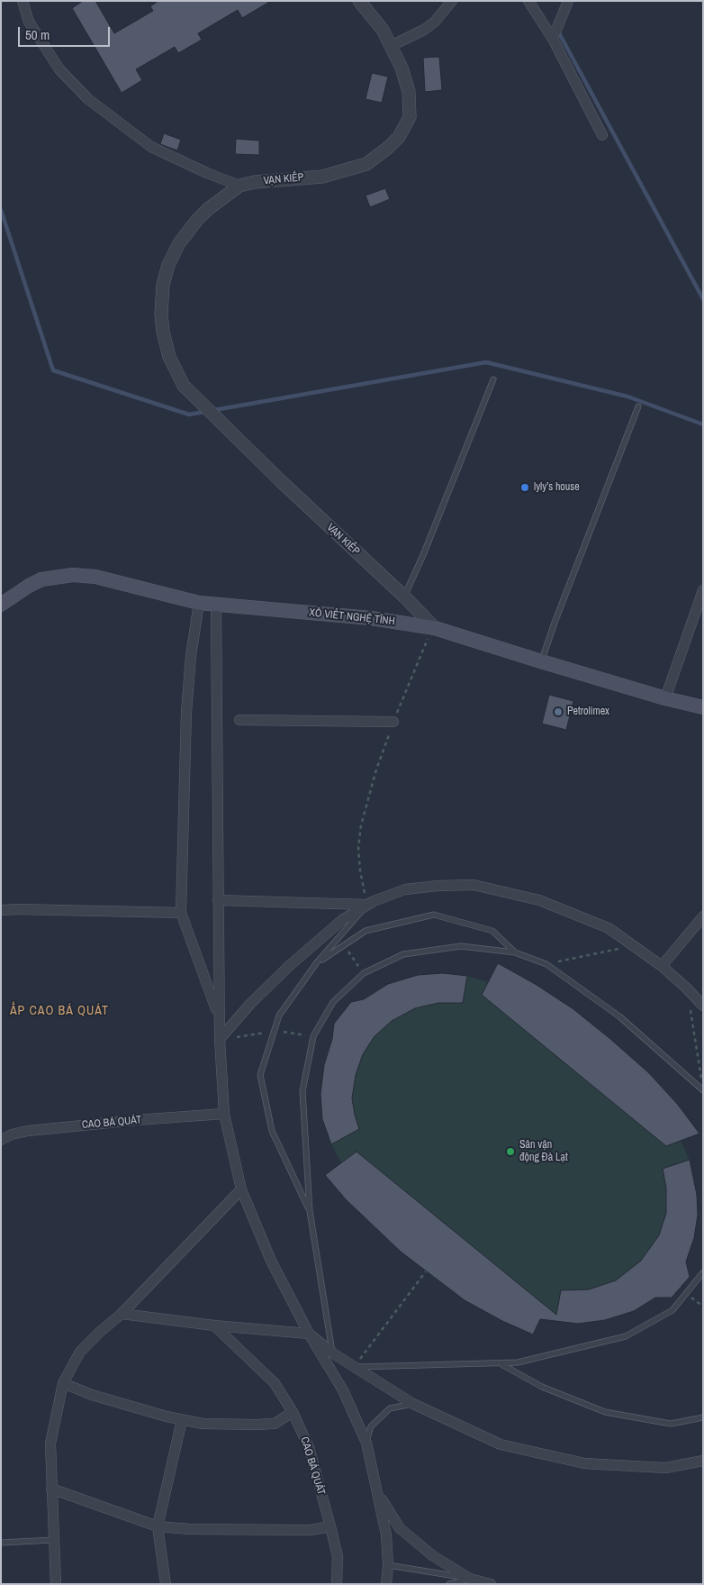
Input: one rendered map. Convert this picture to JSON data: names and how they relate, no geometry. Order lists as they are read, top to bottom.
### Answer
{
  "streets": {
    "main road": ["XÔ VIẾT NGHỆ TĨNH"],
    "street": ["VẠN KIẾP", "CAO BÁ QUÁT"]
  },
  "crossings": [
    ["VẠN KIẾP", "XÔ VIẾT NGHỆ TĨNH"]
  ],
  "districts": ["ẤP CAO BÁ QUÁT"],
  "places": ["lyly’s house", "Petrolimex", "Sân vận động Đà Lạt"],
  "scale_bar": "50 m"
}
